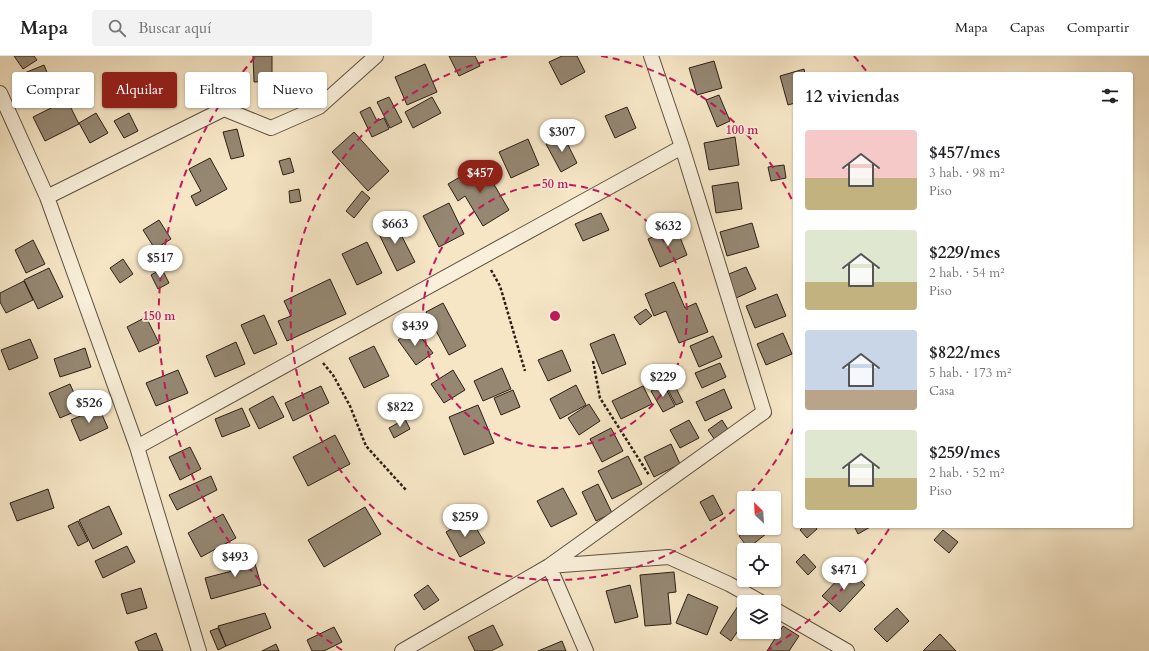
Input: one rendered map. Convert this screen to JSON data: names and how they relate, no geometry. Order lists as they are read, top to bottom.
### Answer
{
  "north": "top left",
  "page": {
    "header": "Mapa",
    "search": "Buscar aquí",
    "nav": ["Mapa", "Capas", "Compartir"],
    "chip": [
      "Comprar",
      "Alquilar",
      "Filtros",
      "Nuevo"
    ],
    "heading": "12 viviendas",
    "price": [
      "$307",
      "$457",
      "$663",
      "$632",
      "$517",
      "$439",
      "$229",
      "$526",
      "$822",
      "$259",
      "$493",
      "$471"
    ],
    "list": [
      {
        "name": "$457/mes",
        "note": "3 hab. · 98 m² · Piso"
      },
      {
        "name": "$229/mes",
        "note": "2 hab. · 54 m² · Piso"
      },
      {
        "name": "$822/mes",
        "note": "5 hab. · 173 m² · Casa"
      },
      {
        "name": "$259/mes",
        "note": "2 hab. · 52 m² · Piso"
      }
    ]
  },
  "rings": ["100 m", "50 m", "150 m"]
}
